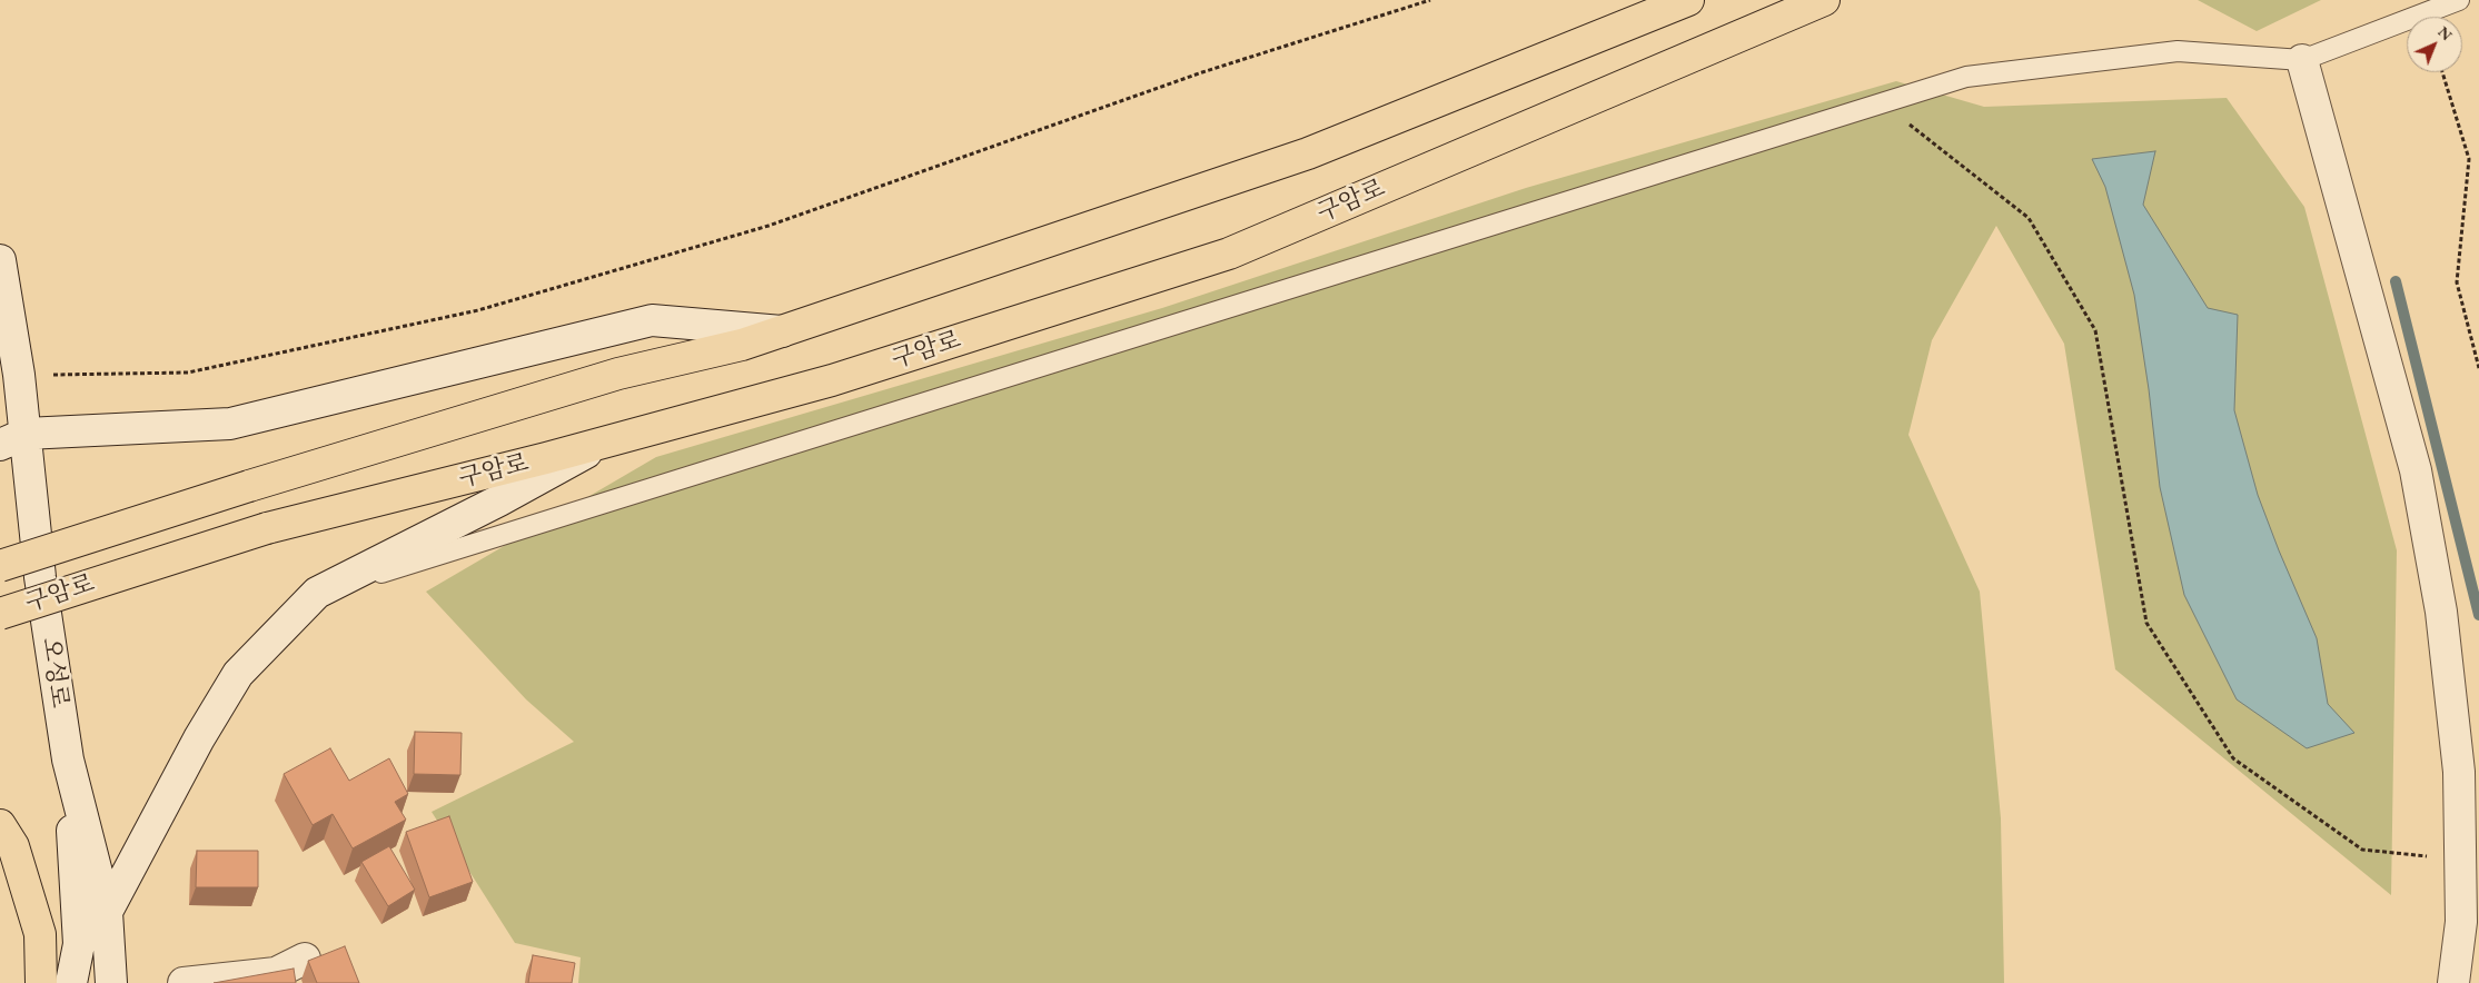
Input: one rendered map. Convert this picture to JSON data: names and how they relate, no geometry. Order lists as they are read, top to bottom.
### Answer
{
  "streets": {
    "main road": ["구암로", "오성로"]
  },
  "north": "top right"
}
